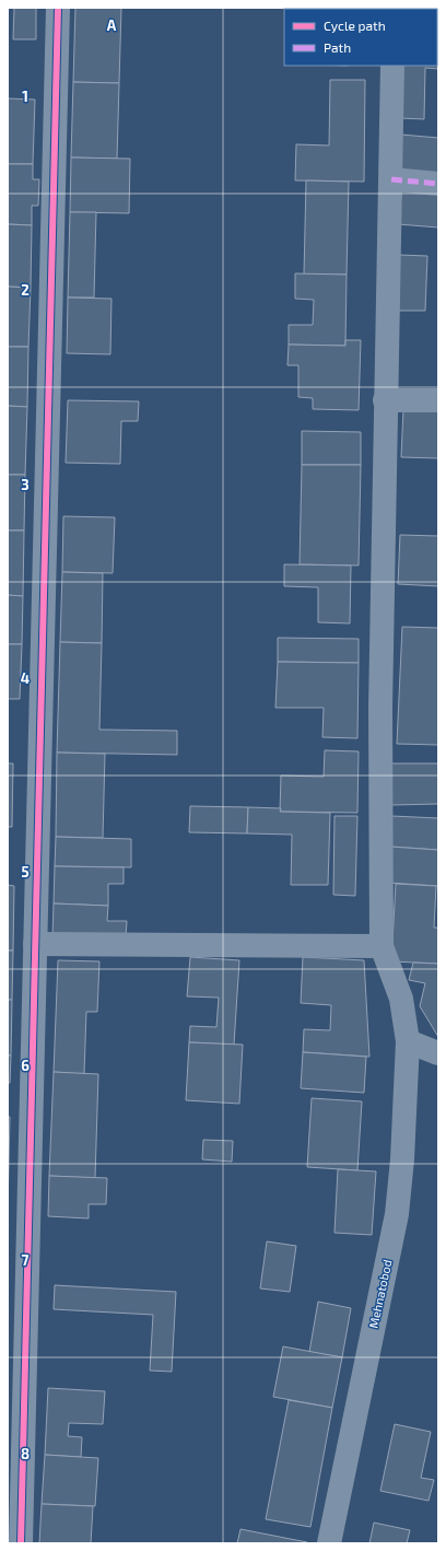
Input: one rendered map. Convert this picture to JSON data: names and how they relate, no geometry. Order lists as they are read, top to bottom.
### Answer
{
  "streets": {
    "street": ["Mehnatobod"]
  },
  "legend": ["Cycle path", "Path"],
  "grid": {
    "columns": ["A"],
    "rows": [
      "1",
      "2",
      "3",
      "4",
      "5",
      "6",
      "7",
      "8"
    ]
  }
}
